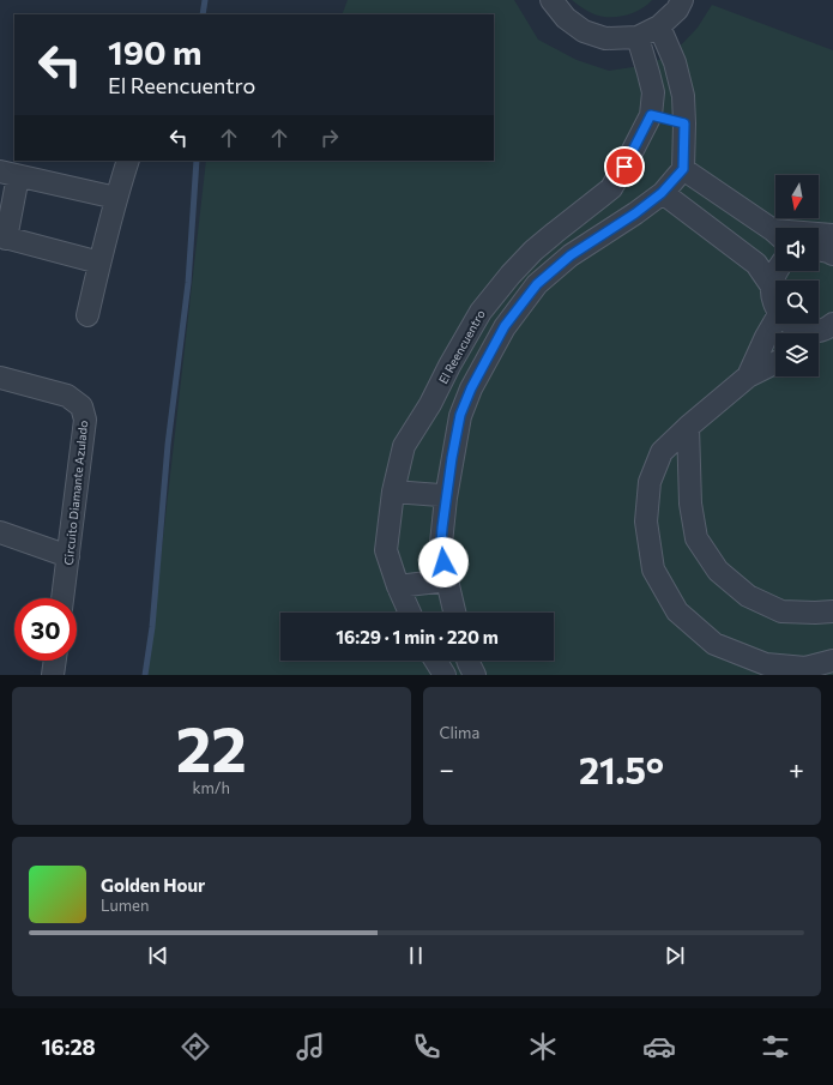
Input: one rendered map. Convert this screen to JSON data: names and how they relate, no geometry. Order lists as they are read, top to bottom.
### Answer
{
  "streets": {
    "street": ["El Reencuentro", "Circuito Diamante Azulado"]
  },
  "north": "bottom",
  "page": {
    "turn": ["190 m", "El Reencuentro"],
    "limit": "30",
    "trip": "16:29 · 1 min · 220 m",
    "tile": [
      ["22", "km/h"],
      "Clima"
    ],
    "heat": ["−", "21.5°", "+"],
    "song": ["Golden Hour", "Lumen"],
    "tabs": "16:28"
  }
}
